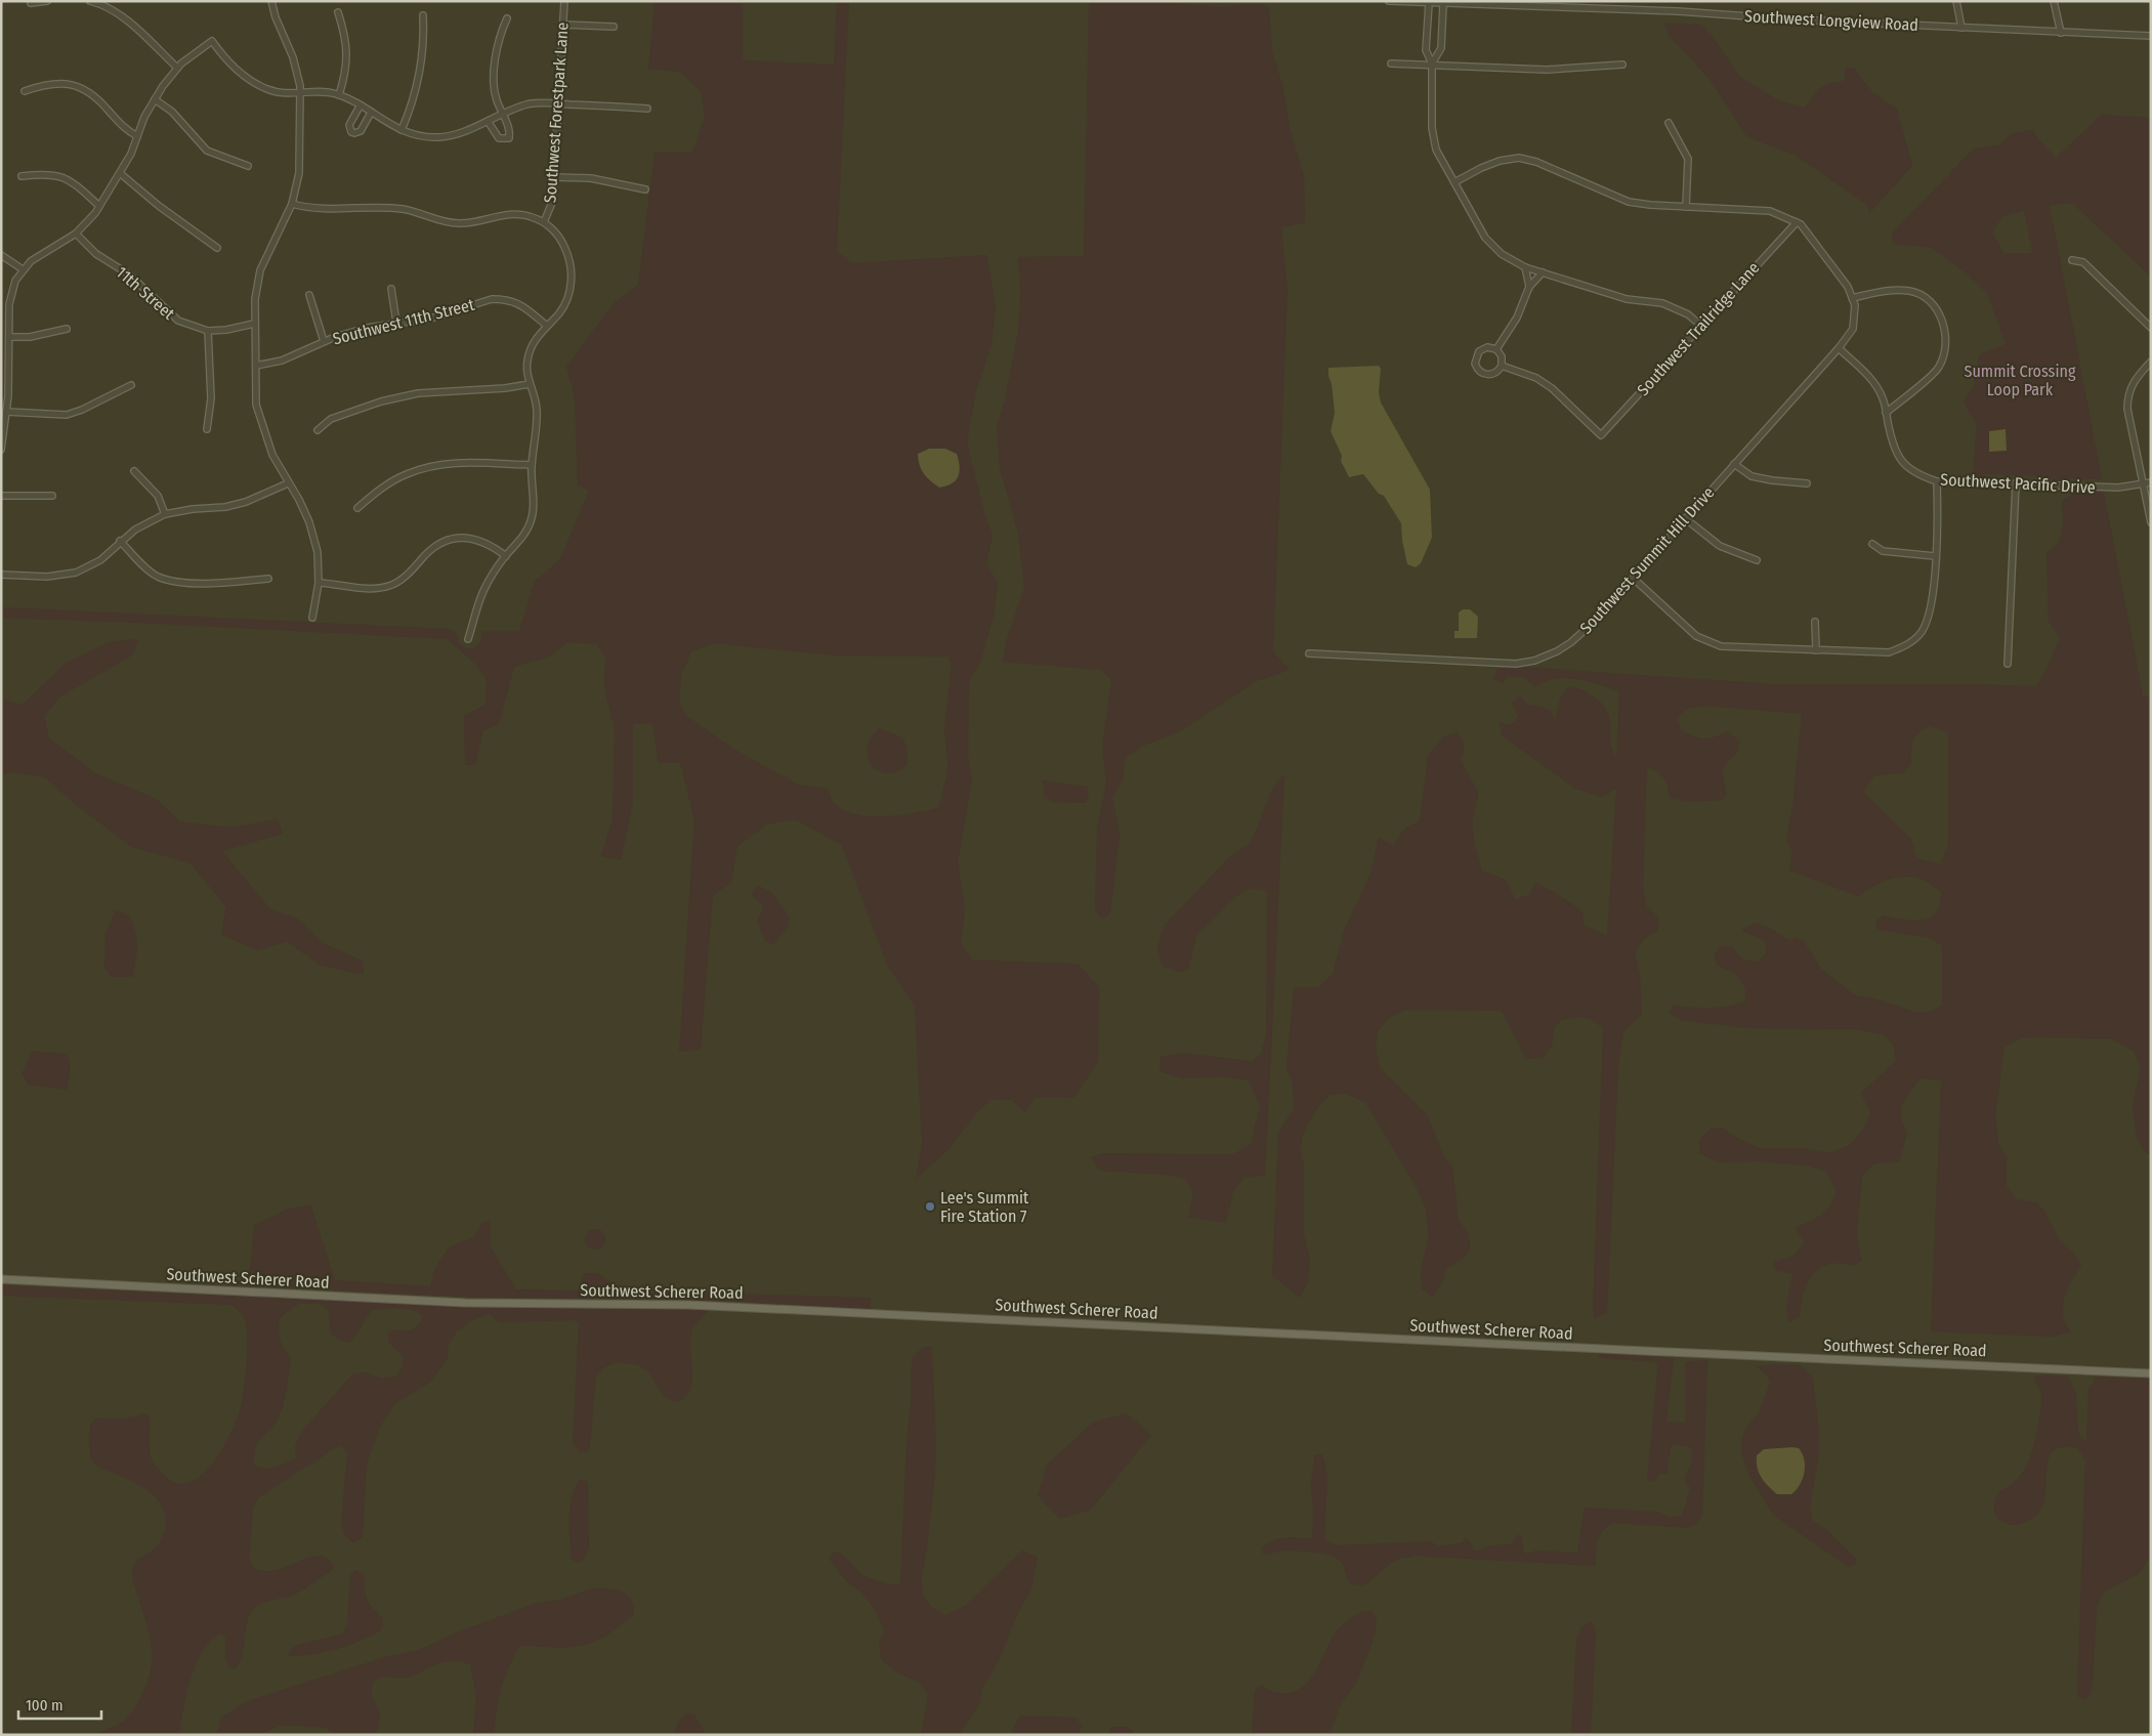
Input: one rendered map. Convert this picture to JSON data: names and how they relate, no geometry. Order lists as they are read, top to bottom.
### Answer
{
  "streets": {
    "main road": ["Southwest Scherer Road"],
    "street": [
      "Southwest Longview Road",
      "Southwest Forestpark Lane",
      "11th Street",
      "Southwest 11th Street",
      "Southwest Trailridge Lane",
      "Southwest Pacific Drive",
      "Southwest Summit Hill Drive"
    ]
  },
  "crossings": [
    ["Southwest Pacific Drive", "Southwest Summit Hill Drive"]
  ],
  "parks": ["Summit Crossing Loop Park"],
  "places": ["Lee's Summit Fire Station 7"],
  "scale_bar": "100 m"
}
